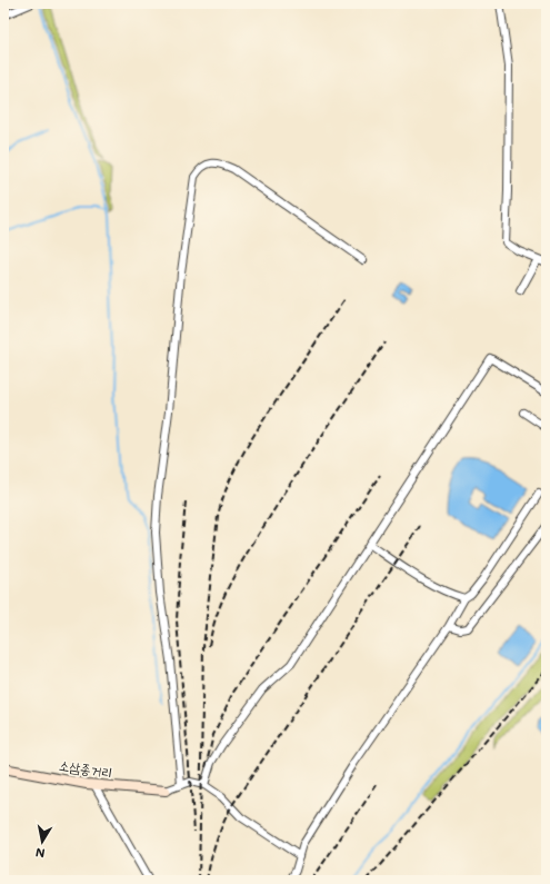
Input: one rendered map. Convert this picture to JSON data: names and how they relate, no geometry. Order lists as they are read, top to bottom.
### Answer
{
  "streets": {
    "street": ["소삼종거리"]
  },
  "north": "bottom"
}
